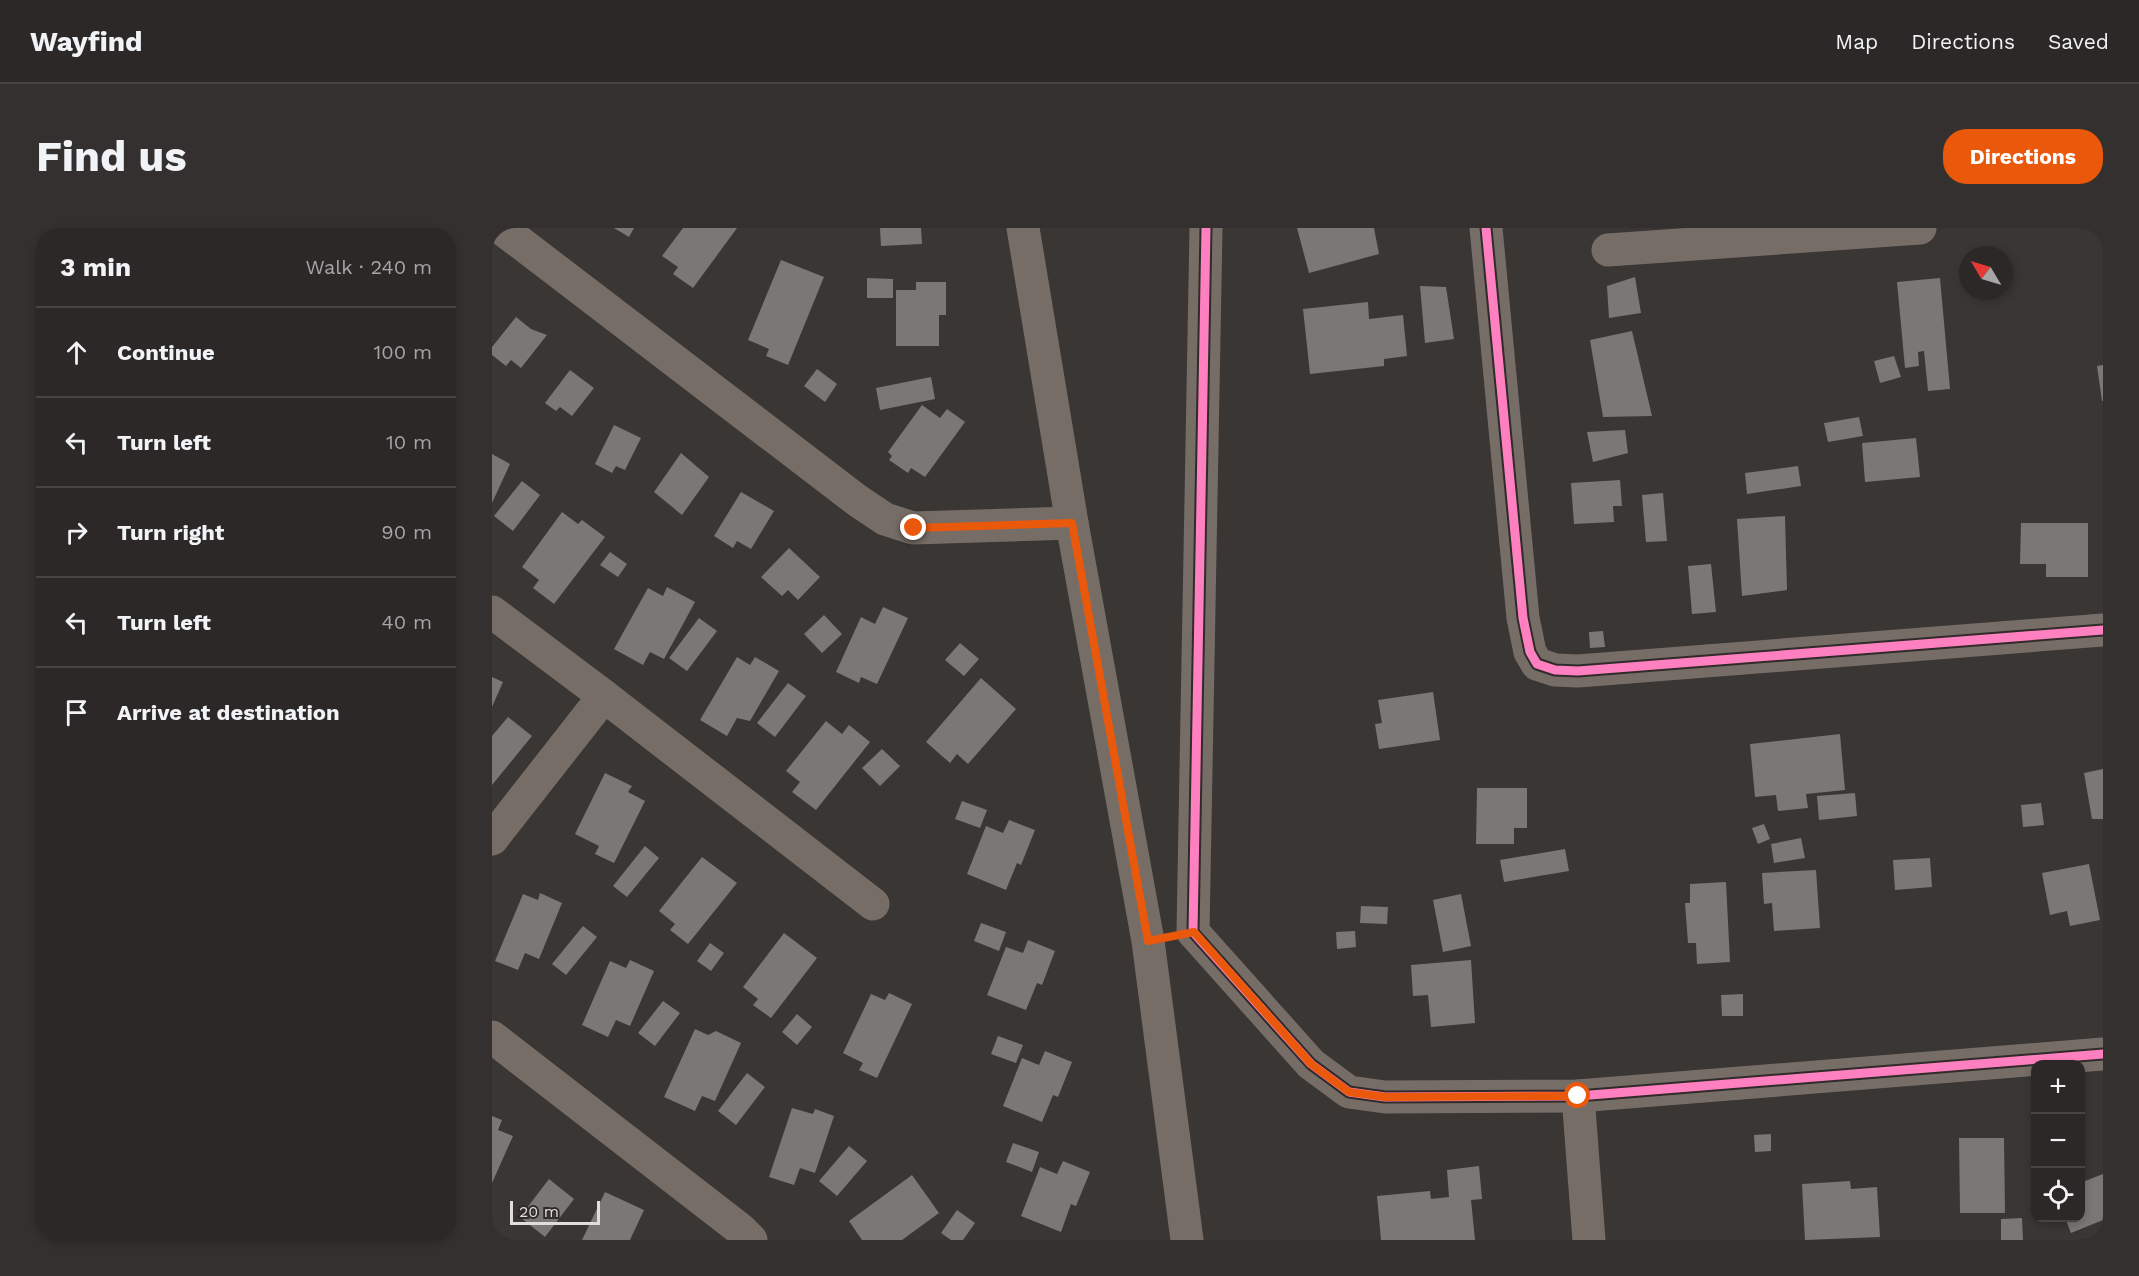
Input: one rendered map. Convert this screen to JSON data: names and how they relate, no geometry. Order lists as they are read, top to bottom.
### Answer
{
  "scale_bar": "20 m",
  "north": "top left",
  "page": {
    "header": "Wayfind",
    "nav": ["Map", "Directions", "Saved"],
    "buttons": "Directions",
    "title": "Find us",
    "heading": ["3 min", "Walk · 240 m"],
    "list": [
      ["Continue", "100 m"],
      ["Turn left", "10 m"],
      ["Turn right", "90 m"],
      ["Turn left", "40 m"],
      "Arrive at destination"
    ],
    "map_buttons": ["+", "−"],
    "scale": "20 m"
  }
}
